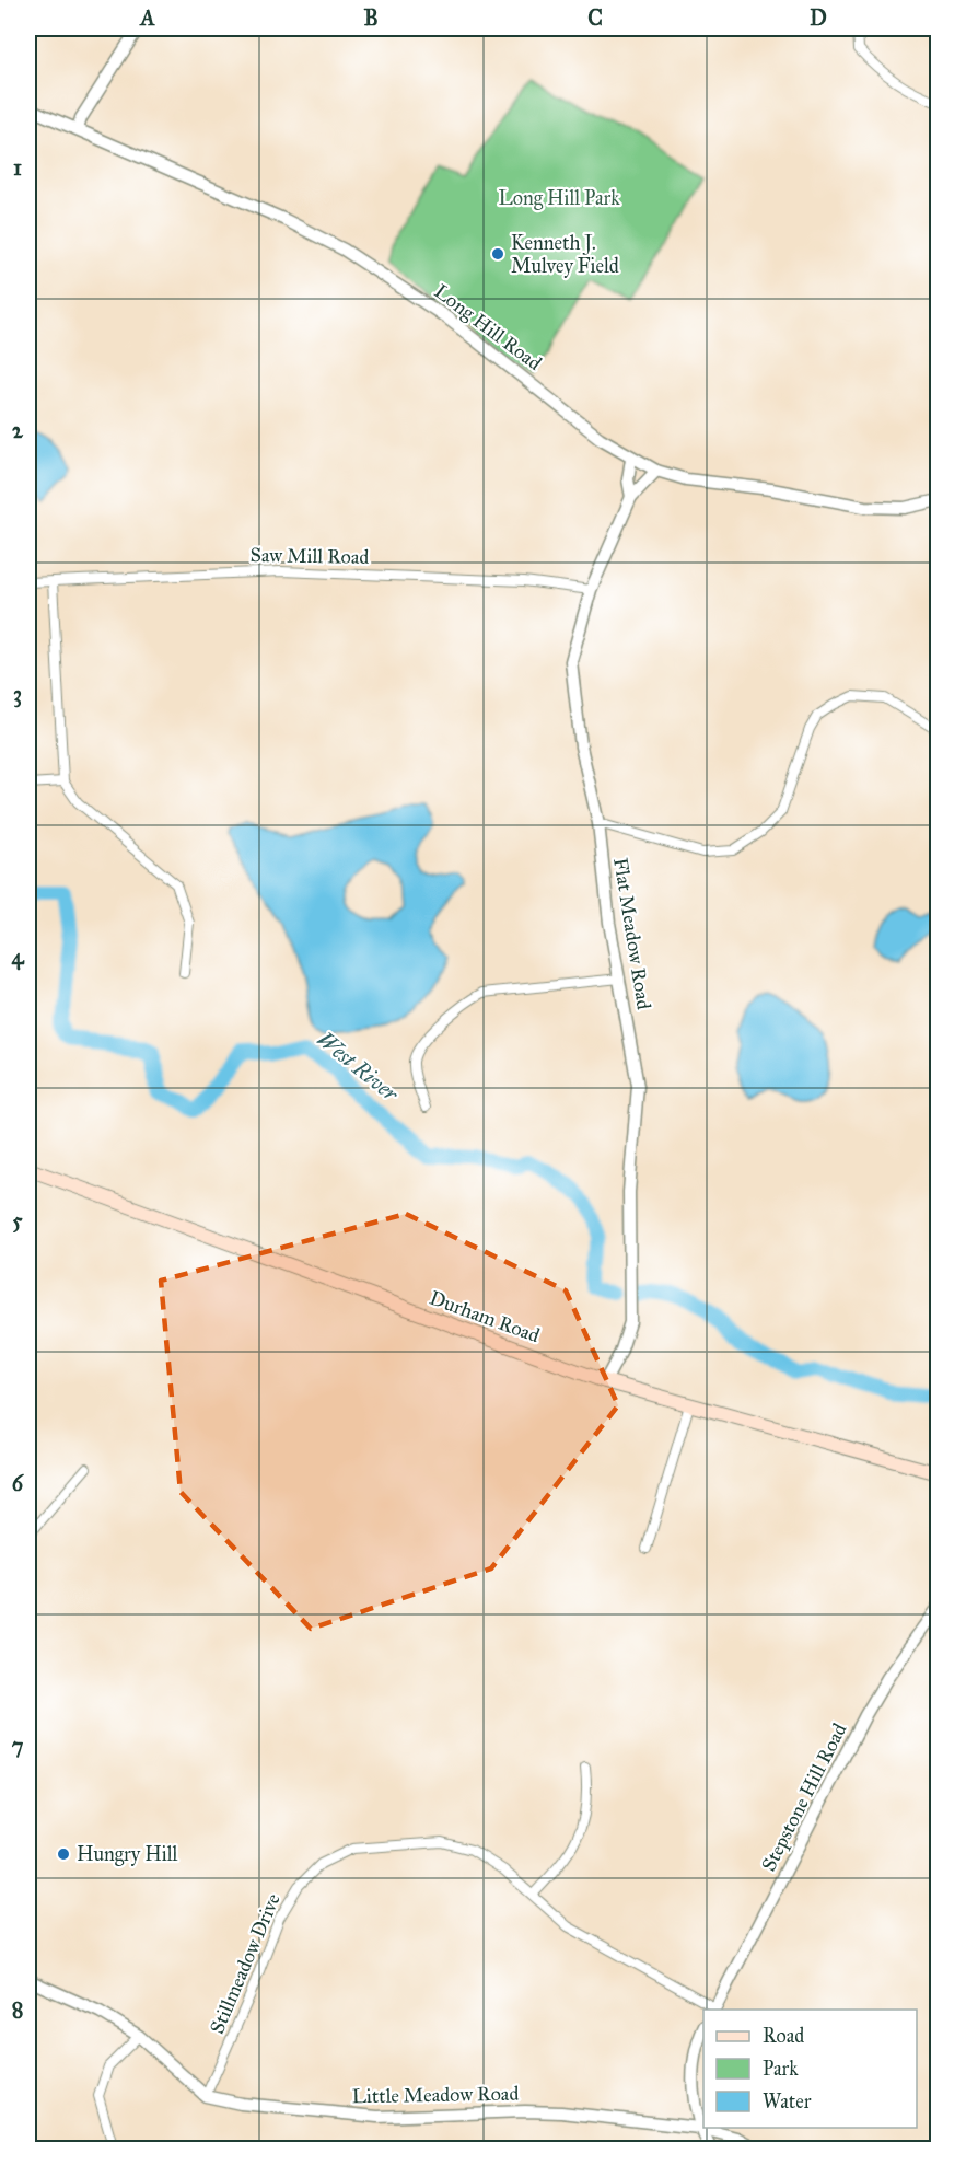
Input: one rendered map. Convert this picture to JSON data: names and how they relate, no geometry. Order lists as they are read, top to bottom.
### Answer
{
  "streets": {
    "main road": ["Durham Road"],
    "street": [
      "Long Hill Road",
      "Saw Mill Road",
      "Flat Meadow Road",
      "Stepstone Hill Road",
      "Stillmeadow Drive",
      "Little Meadow Road"
    ]
  },
  "crossings": [
    ["Long Hill Road", "Flat Meadow Road"],
    ["Saw Mill Road", "Flat Meadow Road"],
    ["Flat Meadow Road", "Durham Road"],
    ["Stepstone Hill Road", "Stillmeadow Drive"],
    ["Stillmeadow Drive", "Little Meadow Road"]
  ],
  "water": ["West River"],
  "parks": ["Long Hill Park"],
  "places": ["Kenneth J. Mulvey Field", "Hungry Hill"],
  "legend": ["Road", "Park", "Water"],
  "grid": {
    "columns": [
      "A",
      "B",
      "C",
      "D"
    ],
    "rows": [
      "1",
      "2",
      "3",
      "4",
      "5",
      "6",
      "7",
      "8"
    ]
  }
}
